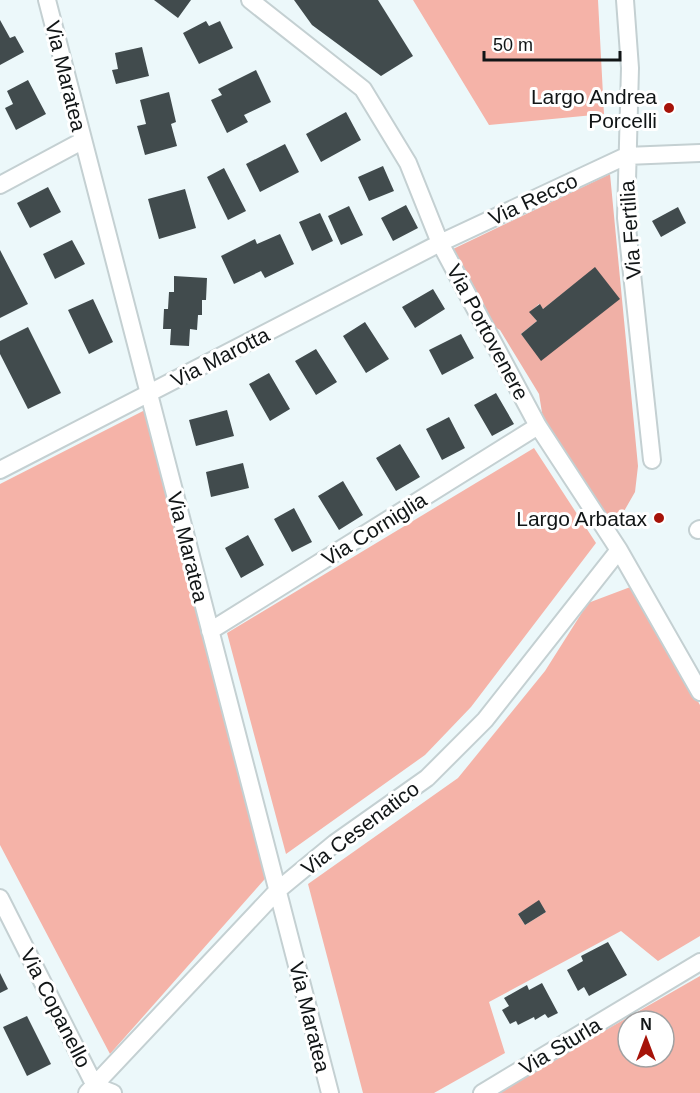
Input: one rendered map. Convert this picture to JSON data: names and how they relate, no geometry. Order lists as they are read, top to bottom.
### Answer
{
  "streets": {
    "street": [
      "Via Maratea",
      "Via Recco",
      "Via Fertilia",
      "Via Portovenere",
      "Via Marotta",
      "Via Corniglia",
      "Via Cesenatico",
      "Via Copanello",
      "Via Sturla"
    ]
  },
  "crossings": [
    ["Via Maratea", "Via Marotta"],
    ["Via Maratea", "Via Corniglia"],
    ["Via Maratea", "Via Cesenatico"],
    ["Via Recco", "Via Fertilia"],
    ["Via Recco", "Via Portovenere"],
    ["Via Recco", "Via Marotta"],
    ["Via Portovenere", "Via Marotta"],
    ["Via Portovenere", "Via Corniglia"],
    ["Via Portovenere", "Via Cesenatico"],
    ["Via Cesenatico", "Via Copanello"]
  ],
  "places": ["Largo Andrea Porcelli", "Largo Arbatax"],
  "scale_bar": "50 m",
  "north": "top"
}
